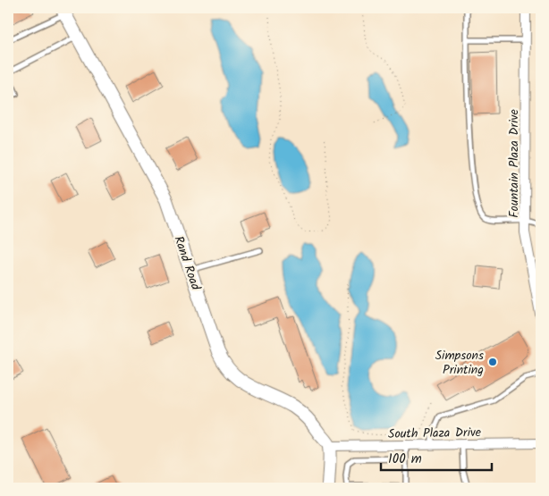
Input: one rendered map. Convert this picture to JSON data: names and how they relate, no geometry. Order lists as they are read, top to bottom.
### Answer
{
  "streets": {
    "street": ["Fountain Plaza Drive", "Rand Road", "South Plaza Drive"]
  },
  "crossings": [
    ["Rand Road", "South Plaza Drive"]
  ],
  "places": ["Simpsons Printing"],
  "scale_bar": "100 m"
}
